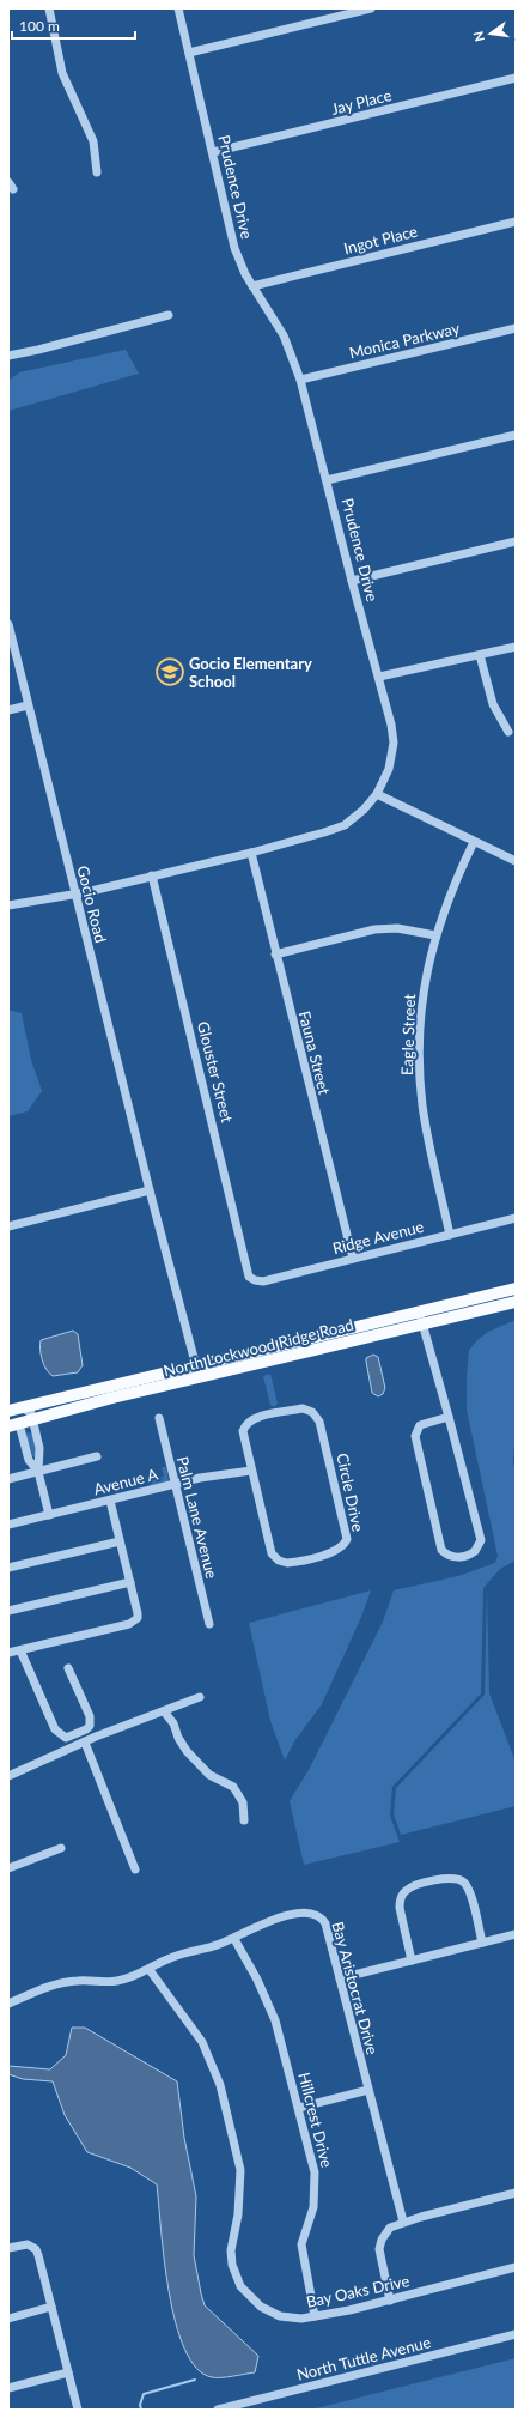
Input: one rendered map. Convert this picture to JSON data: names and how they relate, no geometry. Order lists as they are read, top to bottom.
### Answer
{
  "streets": {
    "main road": ["North Lockwood Ridge Road"],
    "street": [
      "Jay Place",
      "Prudence Drive",
      "Ingot Place",
      "Monica Parkway",
      "Gocio Road",
      "Eagle Street",
      "Fauna Street",
      "Glouster Street",
      "Ridge Avenue",
      "Avenue A",
      "Circle Drive",
      "Palm Lane Avenue",
      "Bay Aristocrat Drive",
      "Hillcrest Drive",
      "Bay Oaks Drive",
      "North Tuttle Avenue"
    ]
  },
  "crossings": [
    ["Jay Place", "Prudence Drive"],
    ["Prudence Drive", "Ingot Place"],
    ["Prudence Drive", "Monica Parkway"],
    ["Prudence Drive", "Gocio Road"],
    ["Prudence Drive", "Fauna Street"],
    ["Prudence Drive", "Glouster Street"],
    ["Gocio Road", "North Lockwood Ridge Road"],
    ["Eagle Street", "Ridge Avenue"],
    ["Fauna Street", "Ridge Avenue"],
    ["Glouster Street", "Ridge Avenue"],
    ["Avenue A", "Circle Drive"],
    ["Avenue A", "Palm Lane Avenue"],
    ["Bay Aristocrat Drive", "Hillcrest Drive"],
    ["Bay Aristocrat Drive", "Bay Oaks Drive"],
    ["Hillcrest Drive", "Bay Oaks Drive"]
  ],
  "places": {
    "school or university": ["Gocio Elementary School"]
  },
  "scale_bar": "100 m",
  "north": "left"
}
